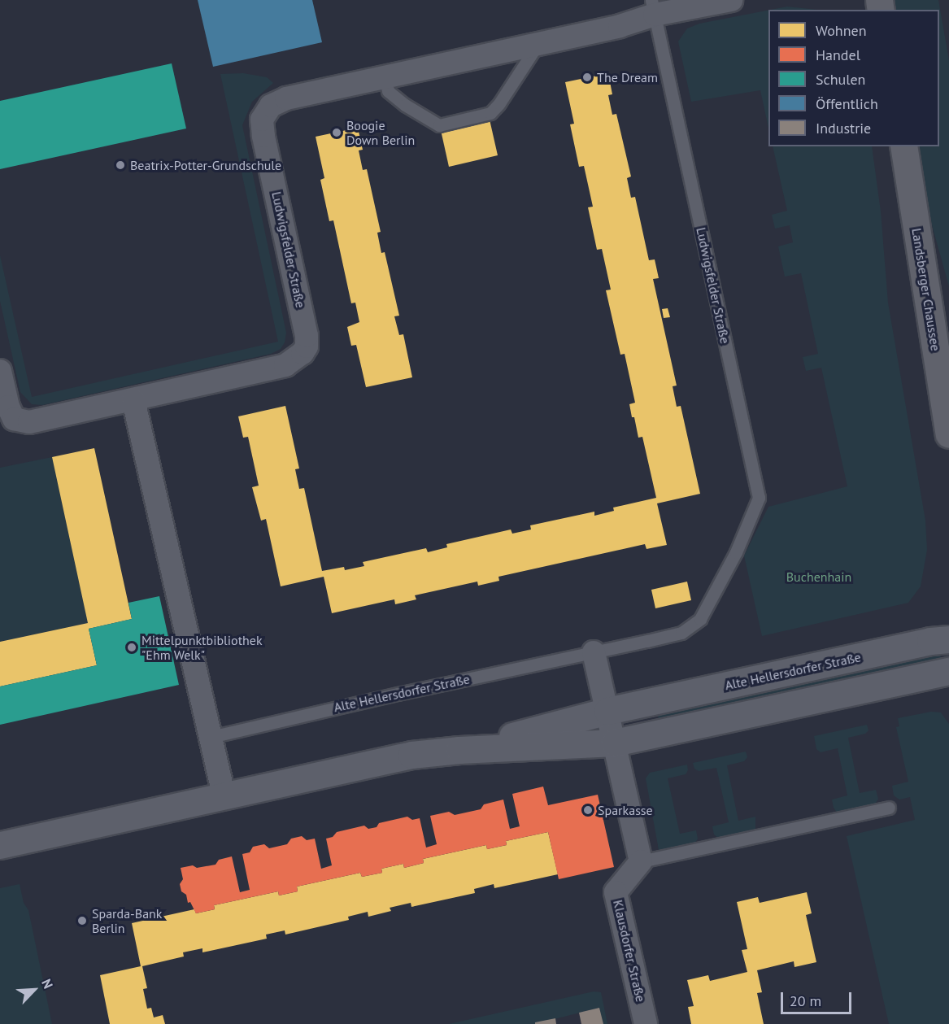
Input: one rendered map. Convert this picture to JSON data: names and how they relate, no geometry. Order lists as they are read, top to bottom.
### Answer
{
  "streets": {
    "main road": ["Landsberger Chaussee"],
    "street": ["Ludwigsfelder Straße", "Alte Hellersdorfer Straße", "Klausdorfer Straße"]
  },
  "crossings": [
    ["Ludwigsfelder Straße", "Alte Hellersdorfer Straße"]
  ],
  "parks": ["Buchenhain"],
  "places": [
    "The Dream",
    "Boogie Down Berlin",
    "Beatrix-Potter-Grundschule",
    "Mittelpunktbibliothek \"Ehm Welk\"",
    "Sparkasse",
    "Sparda-Bank Berlin"
  ],
  "legend": [
    "Wohnen",
    "Handel",
    "Schulen",
    "Öffentlich",
    "Industrie"
  ],
  "scale_bar": "20 m",
  "north": "top right"
}
